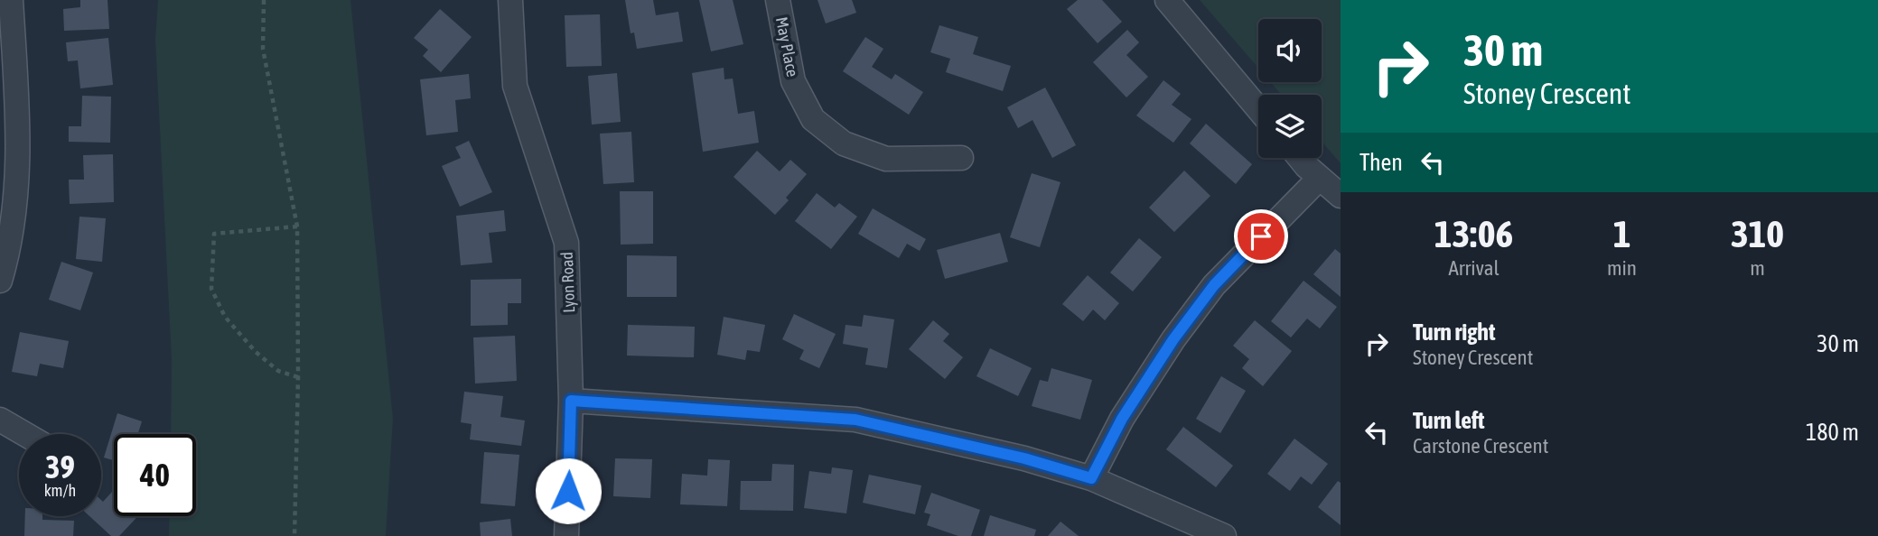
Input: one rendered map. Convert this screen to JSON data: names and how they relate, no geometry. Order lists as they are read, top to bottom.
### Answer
{
  "streets": {
    "street": ["May Place", "Lyon Road"]
  },
  "page": {
    "turn": ["30 m", "Stoney Crescent"],
    "then": "Then",
    "eta": [
      "13:06",
      "Arrival",
      "1",
      "min",
      "310",
      "m"
    ],
    "list": [
      {
        "name": "Turn right",
        "note": "Stoney Crescent",
        "value": "30 m"
      },
      {
        "name": "Turn left",
        "note": "Carstone Crescent",
        "value": "180 m"
      }
    ],
    "speed": "39 km/h",
    "limit": "40"
  }
}
